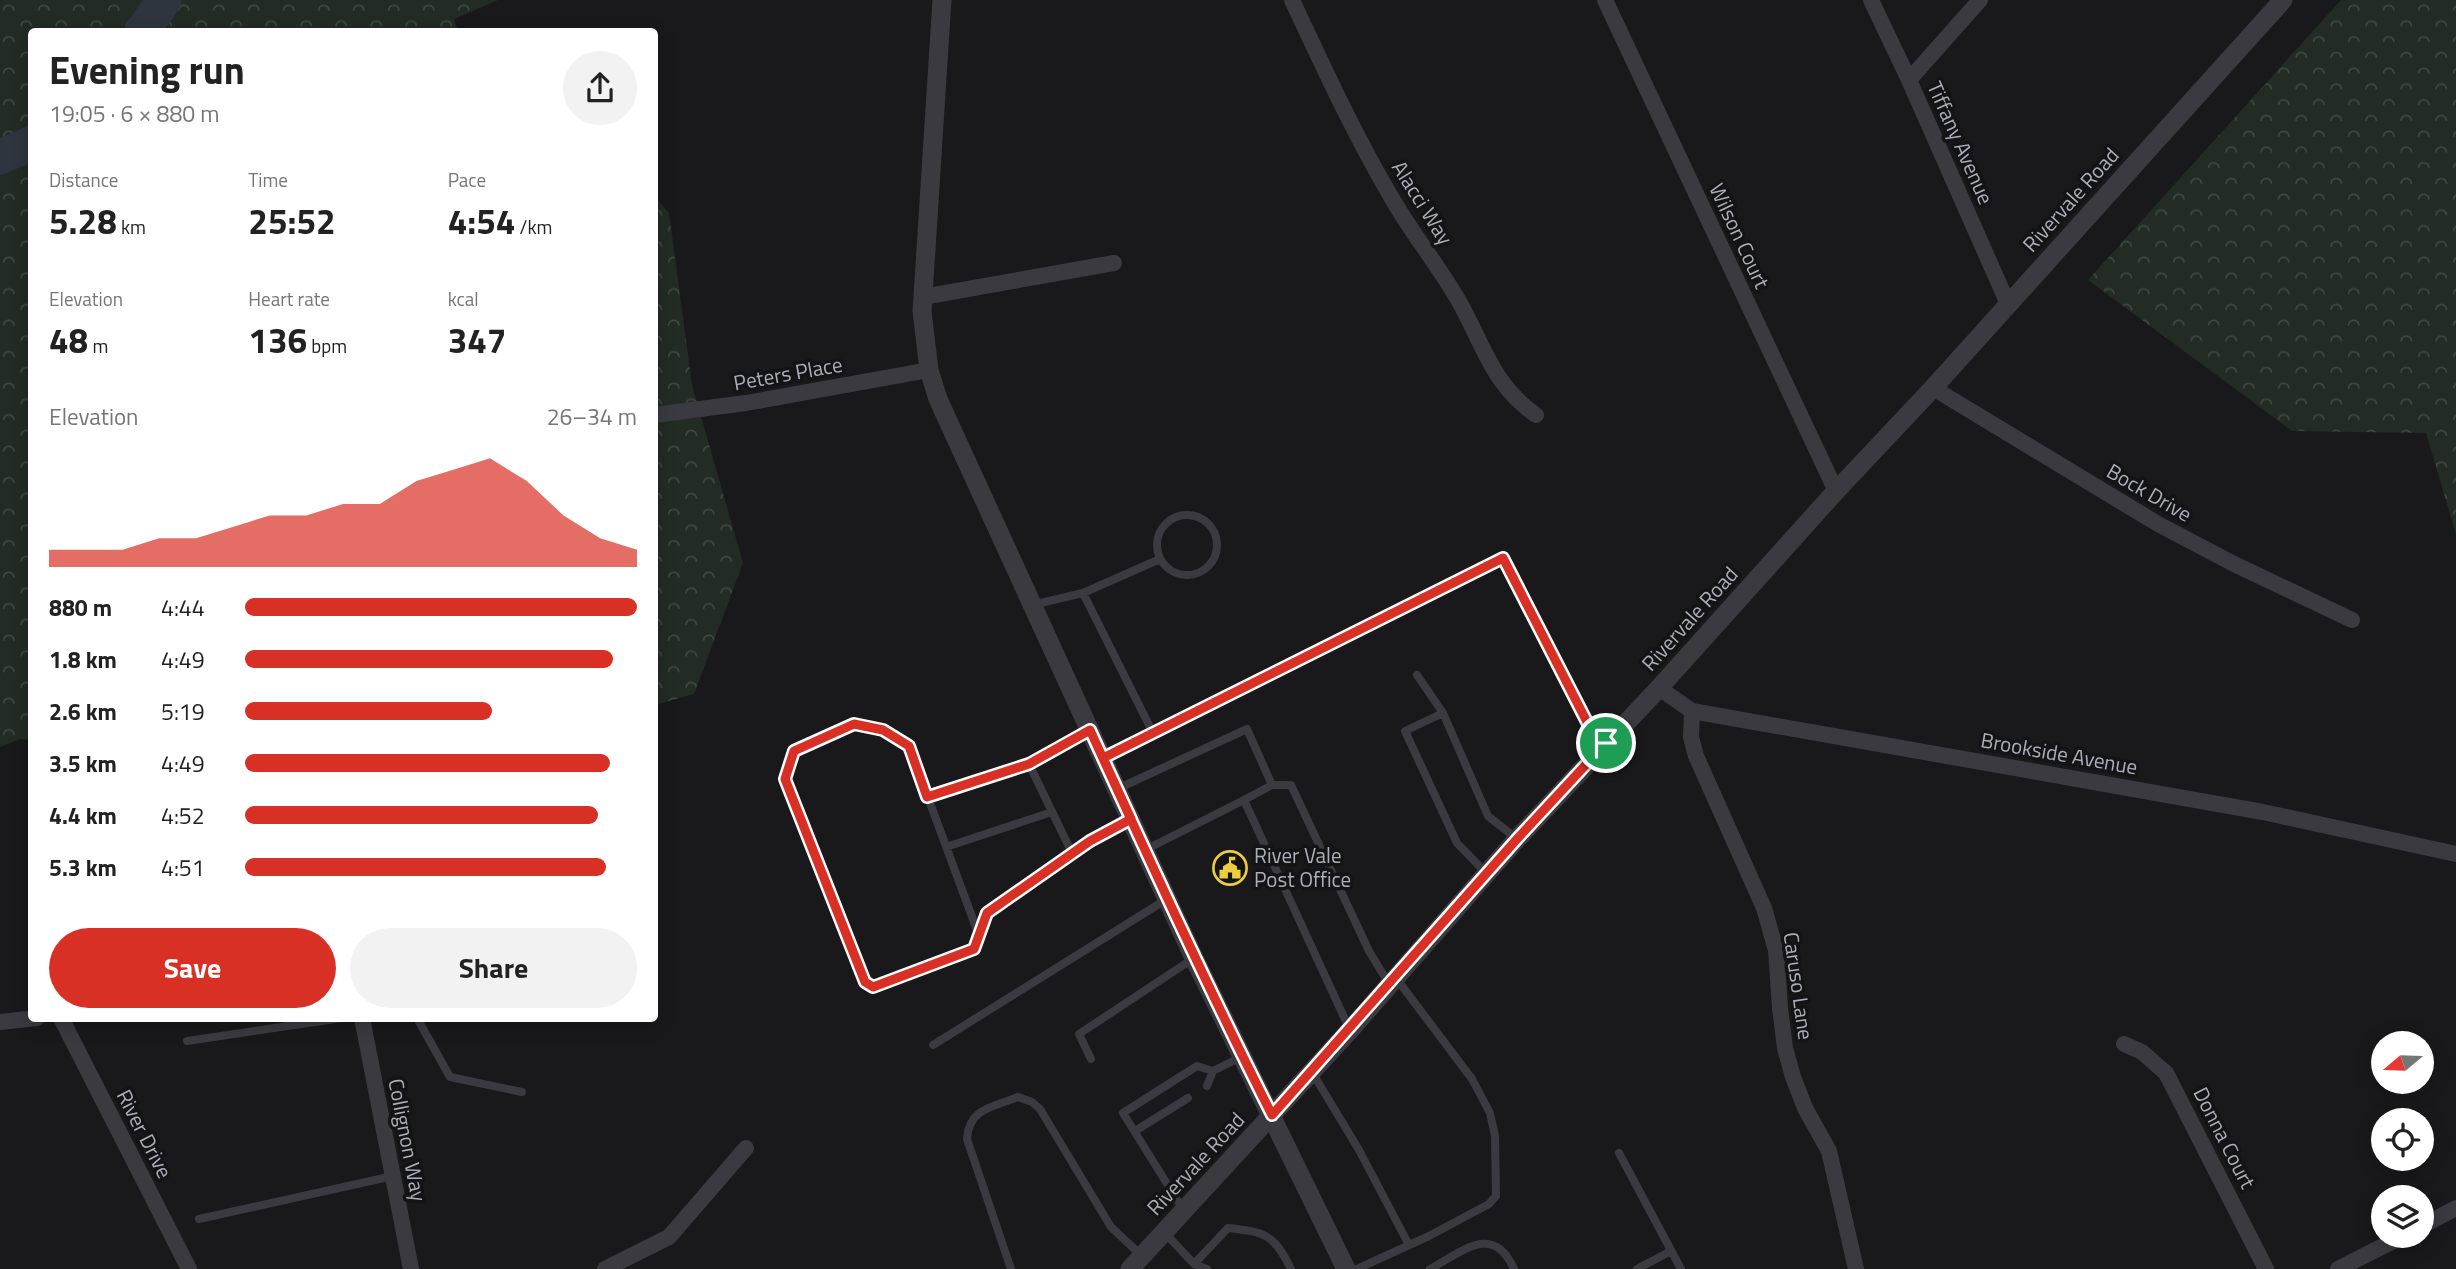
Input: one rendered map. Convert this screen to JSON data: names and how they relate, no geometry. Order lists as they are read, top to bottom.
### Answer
{
  "streets": {
    "street": [
      "Tiffany Avenue",
      "Rivervale Road",
      "Alacci Way",
      "Wilson Court",
      "Peters Place",
      "Bock Drive",
      "Brookside Avenue",
      "Caruso Lane",
      "River Drive",
      "Donna Court",
      "Collignon Way"
    ]
  },
  "crossings": [
    ["Tiffany Avenue", "Rivervale Road"],
    ["Rivervale Road", "Wilson Court"],
    ["Rivervale Road", "Bock Drive"],
    ["Rivervale Road", "Brookside Avenue"],
    ["Brookside Avenue", "Caruso Lane"]
  ],
  "places": {
    "public building": ["River Vale Post Office"]
  },
  "north": "left",
  "page": {
    "heading": ["Evening run", "19:05 · 6 × 880 m"],
    "stats": [
      ["Distance", "5.28 km"],
      ["Time", "25:52"],
      ["Pace", "4:54 /km"],
      ["Elevation", "48 m"],
      ["Heart rate", "136 bpm"],
      ["kcal", "347"]
    ],
    "chart": ["Elevation", "26–34 m"],
    "list": [
      {
        "name": "880 m",
        "note": "4:44"
      },
      {
        "name": "1.8 km",
        "note": "4:49"
      },
      {
        "name": "2.6 km",
        "note": "5:19"
      },
      {
        "name": "3.5 km",
        "note": "4:49"
      },
      {
        "name": "4.4 km",
        "note": "4:52"
      },
      {
        "name": "5.3 km",
        "note": "4:51"
      }
    ],
    "buttons": ["Save", "Share"]
  }
}
